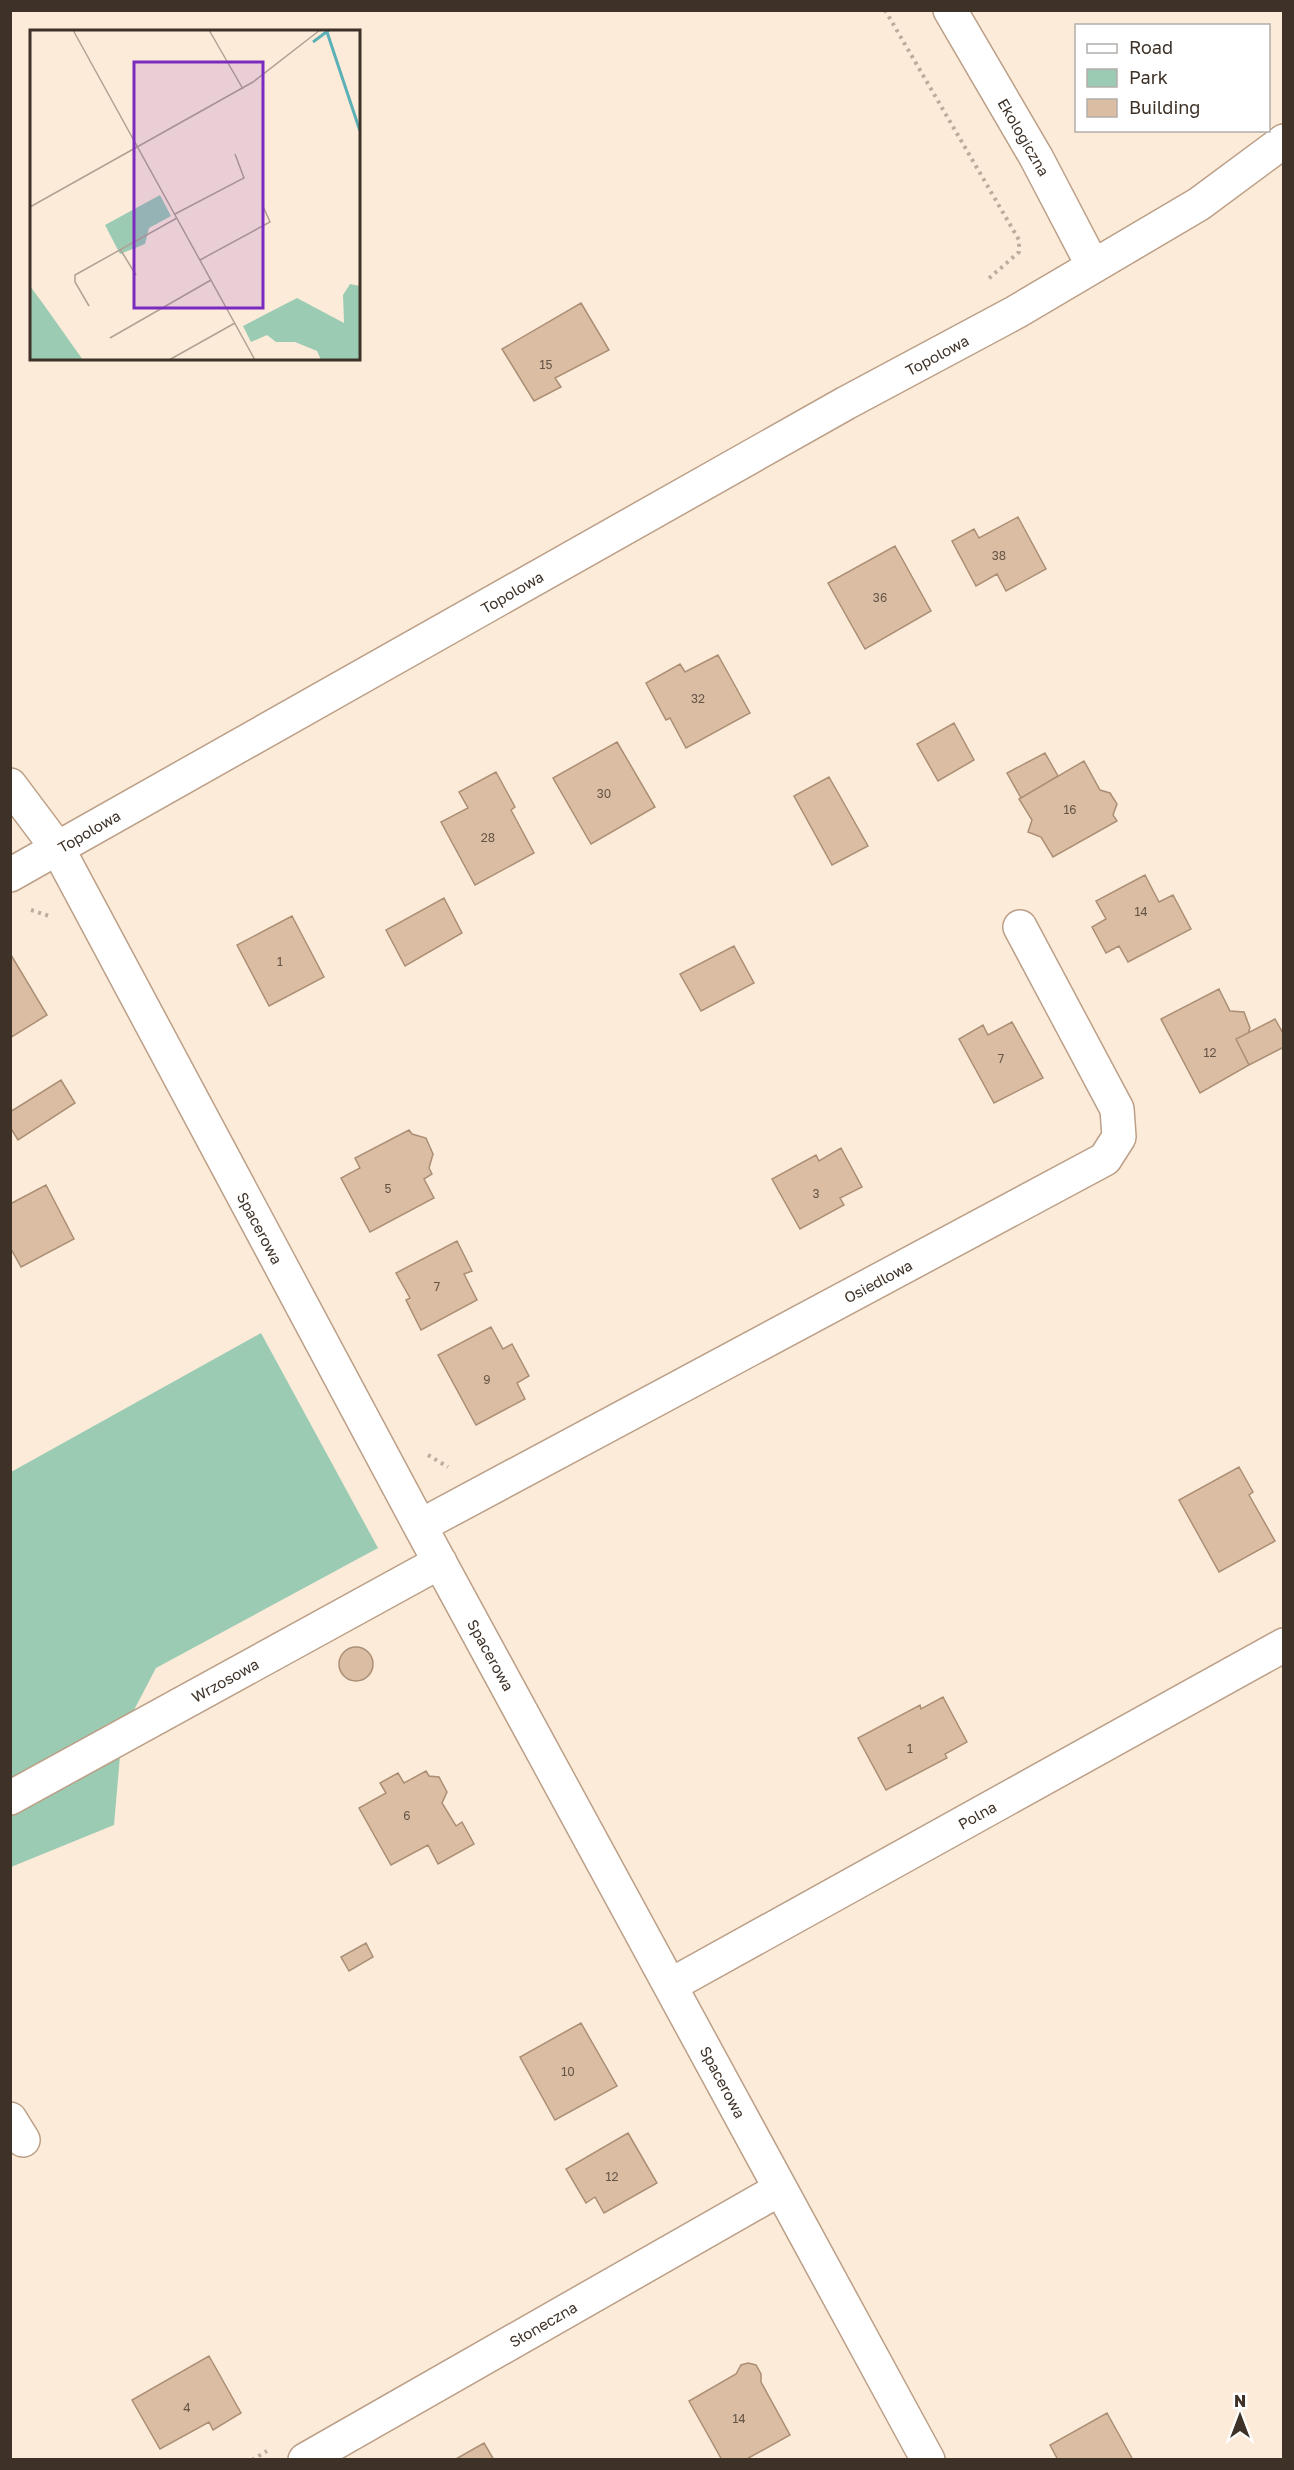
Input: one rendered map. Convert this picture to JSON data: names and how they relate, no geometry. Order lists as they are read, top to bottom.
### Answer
{
  "streets": {
    "street": [
      "Ekologiczna",
      "Topolowa",
      "Spacerowa",
      "Osiedlowa",
      "Wrzosowa",
      "Polna",
      "Słoneczna"
    ]
  },
  "crossings": [
    ["Ekologiczna", "Topolowa"],
    ["Topolowa", "Spacerowa"],
    ["Spacerowa", "Osiedlowa"],
    ["Spacerowa", "Wrzosowa"],
    ["Spacerowa", "Polna"],
    ["Spacerowa", "Słoneczna"]
  ],
  "house_numbers": [
    "15",
    "38",
    "36",
    "32",
    "30",
    "16",
    "28",
    "14",
    "1",
    "12",
    "7",
    "5",
    "3",
    "7",
    "9",
    "1",
    "6",
    "10",
    "12",
    "4",
    "14"
  ],
  "legend": ["Road", "Park", "Building"],
  "north": "top"
}
